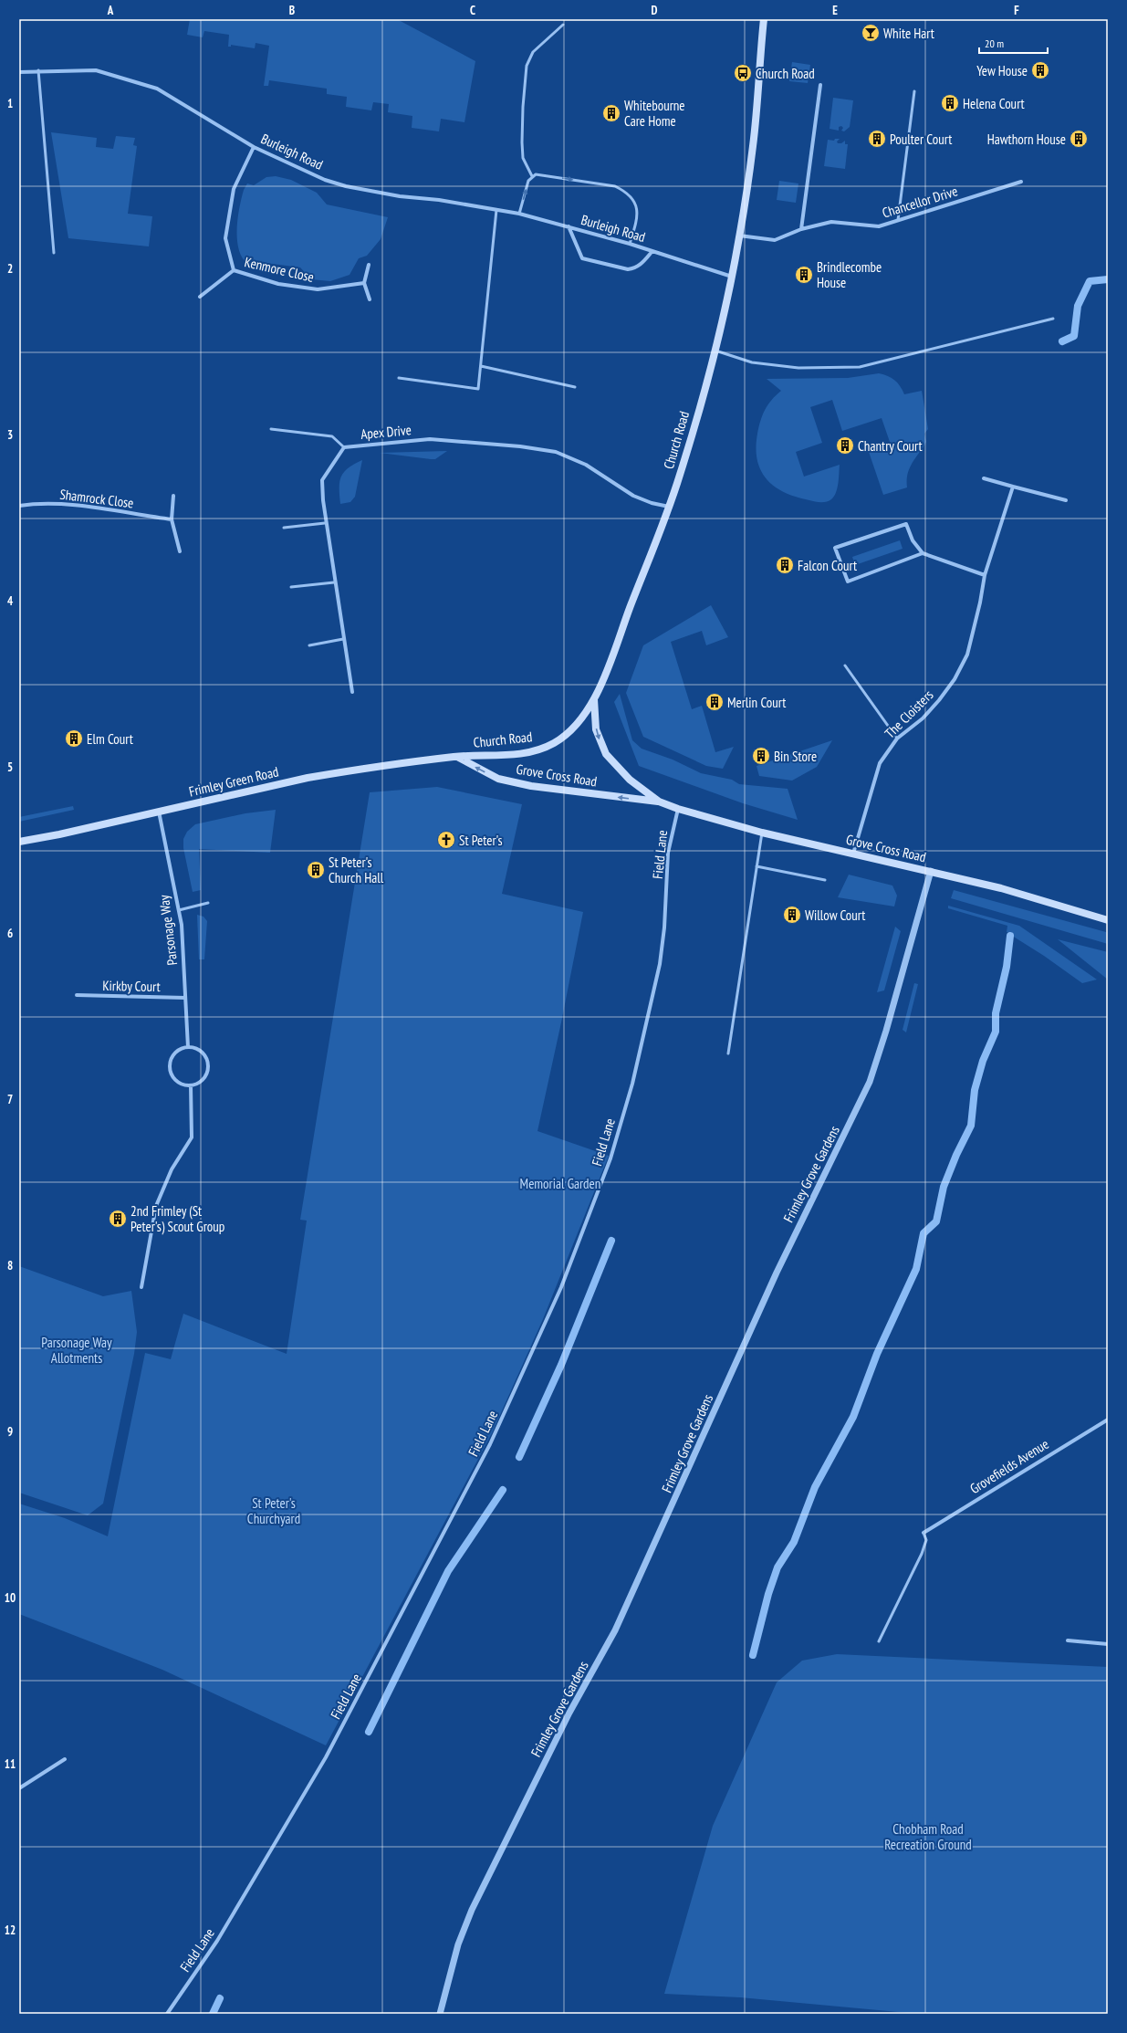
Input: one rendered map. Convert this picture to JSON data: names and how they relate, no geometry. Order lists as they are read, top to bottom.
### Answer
{
  "streets": {
    "main road": ["Church Road", "Grove Cross Road", "Frimley Green Road"],
    "street": [
      "Burleigh Road",
      "Chancellor Drive",
      "Kenmore Close",
      "Apex Drive",
      "Shamrock Close",
      "The Cloisters",
      "Field Lane",
      "Parsonage Way",
      "Kirkby Court",
      "Frimley Grove Gardens",
      "Grovefields Avenue"
    ]
  },
  "crossings": [
    ["Burleigh Road", "Kenmore Close"],
    ["Burleigh Road", "Church Road"],
    ["Chancellor Drive", "Church Road"],
    ["Apex Drive", "Church Road"],
    ["Church Road", "Grove Cross Road"],
    ["Church Road", "Frimley Green Road"],
    ["The Cloisters", "Grove Cross Road"],
    ["Grove Cross Road", "Frimley Green Road"],
    ["Grove Cross Road", "Field Lane"],
    ["Grove Cross Road", "Frimley Grove Gardens"],
    ["Frimley Green Road", "Parsonage Way"],
    ["Parsonage Way", "Kirkby Court"]
  ],
  "parks": [
    "Memorial Garden",
    "Parsonage Way Allotments",
    "St Peter's Churchyard",
    "Chobham Road Recreation Ground"
  ],
  "places": {
    "bar": ["White Hart"],
    "building": [
      "Yew House",
      "Helena Court",
      "Whitebourne Care Home",
      "Poulter Court",
      "Hawthorn House",
      "Brindlecombe House",
      "Chantry Court",
      "Falcon Court",
      "Merlin Court",
      "Elm Court",
      "Bin Store",
      "St Peter's Church Hall",
      "Willow Court",
      "2nd Frimley (St Peter's) Scout Group"
    ],
    "bus stop": ["Church Road"],
    "church": ["St Peter's"]
  },
  "scale_bar": "20 m",
  "grid": {
    "columns": [
      "A",
      "B",
      "C",
      "D",
      "E",
      "F"
    ],
    "rows": [
      "1",
      "2",
      "3",
      "4",
      "5",
      "6",
      "7",
      "8",
      "9",
      "10",
      "11",
      "12"
    ]
  }
}
